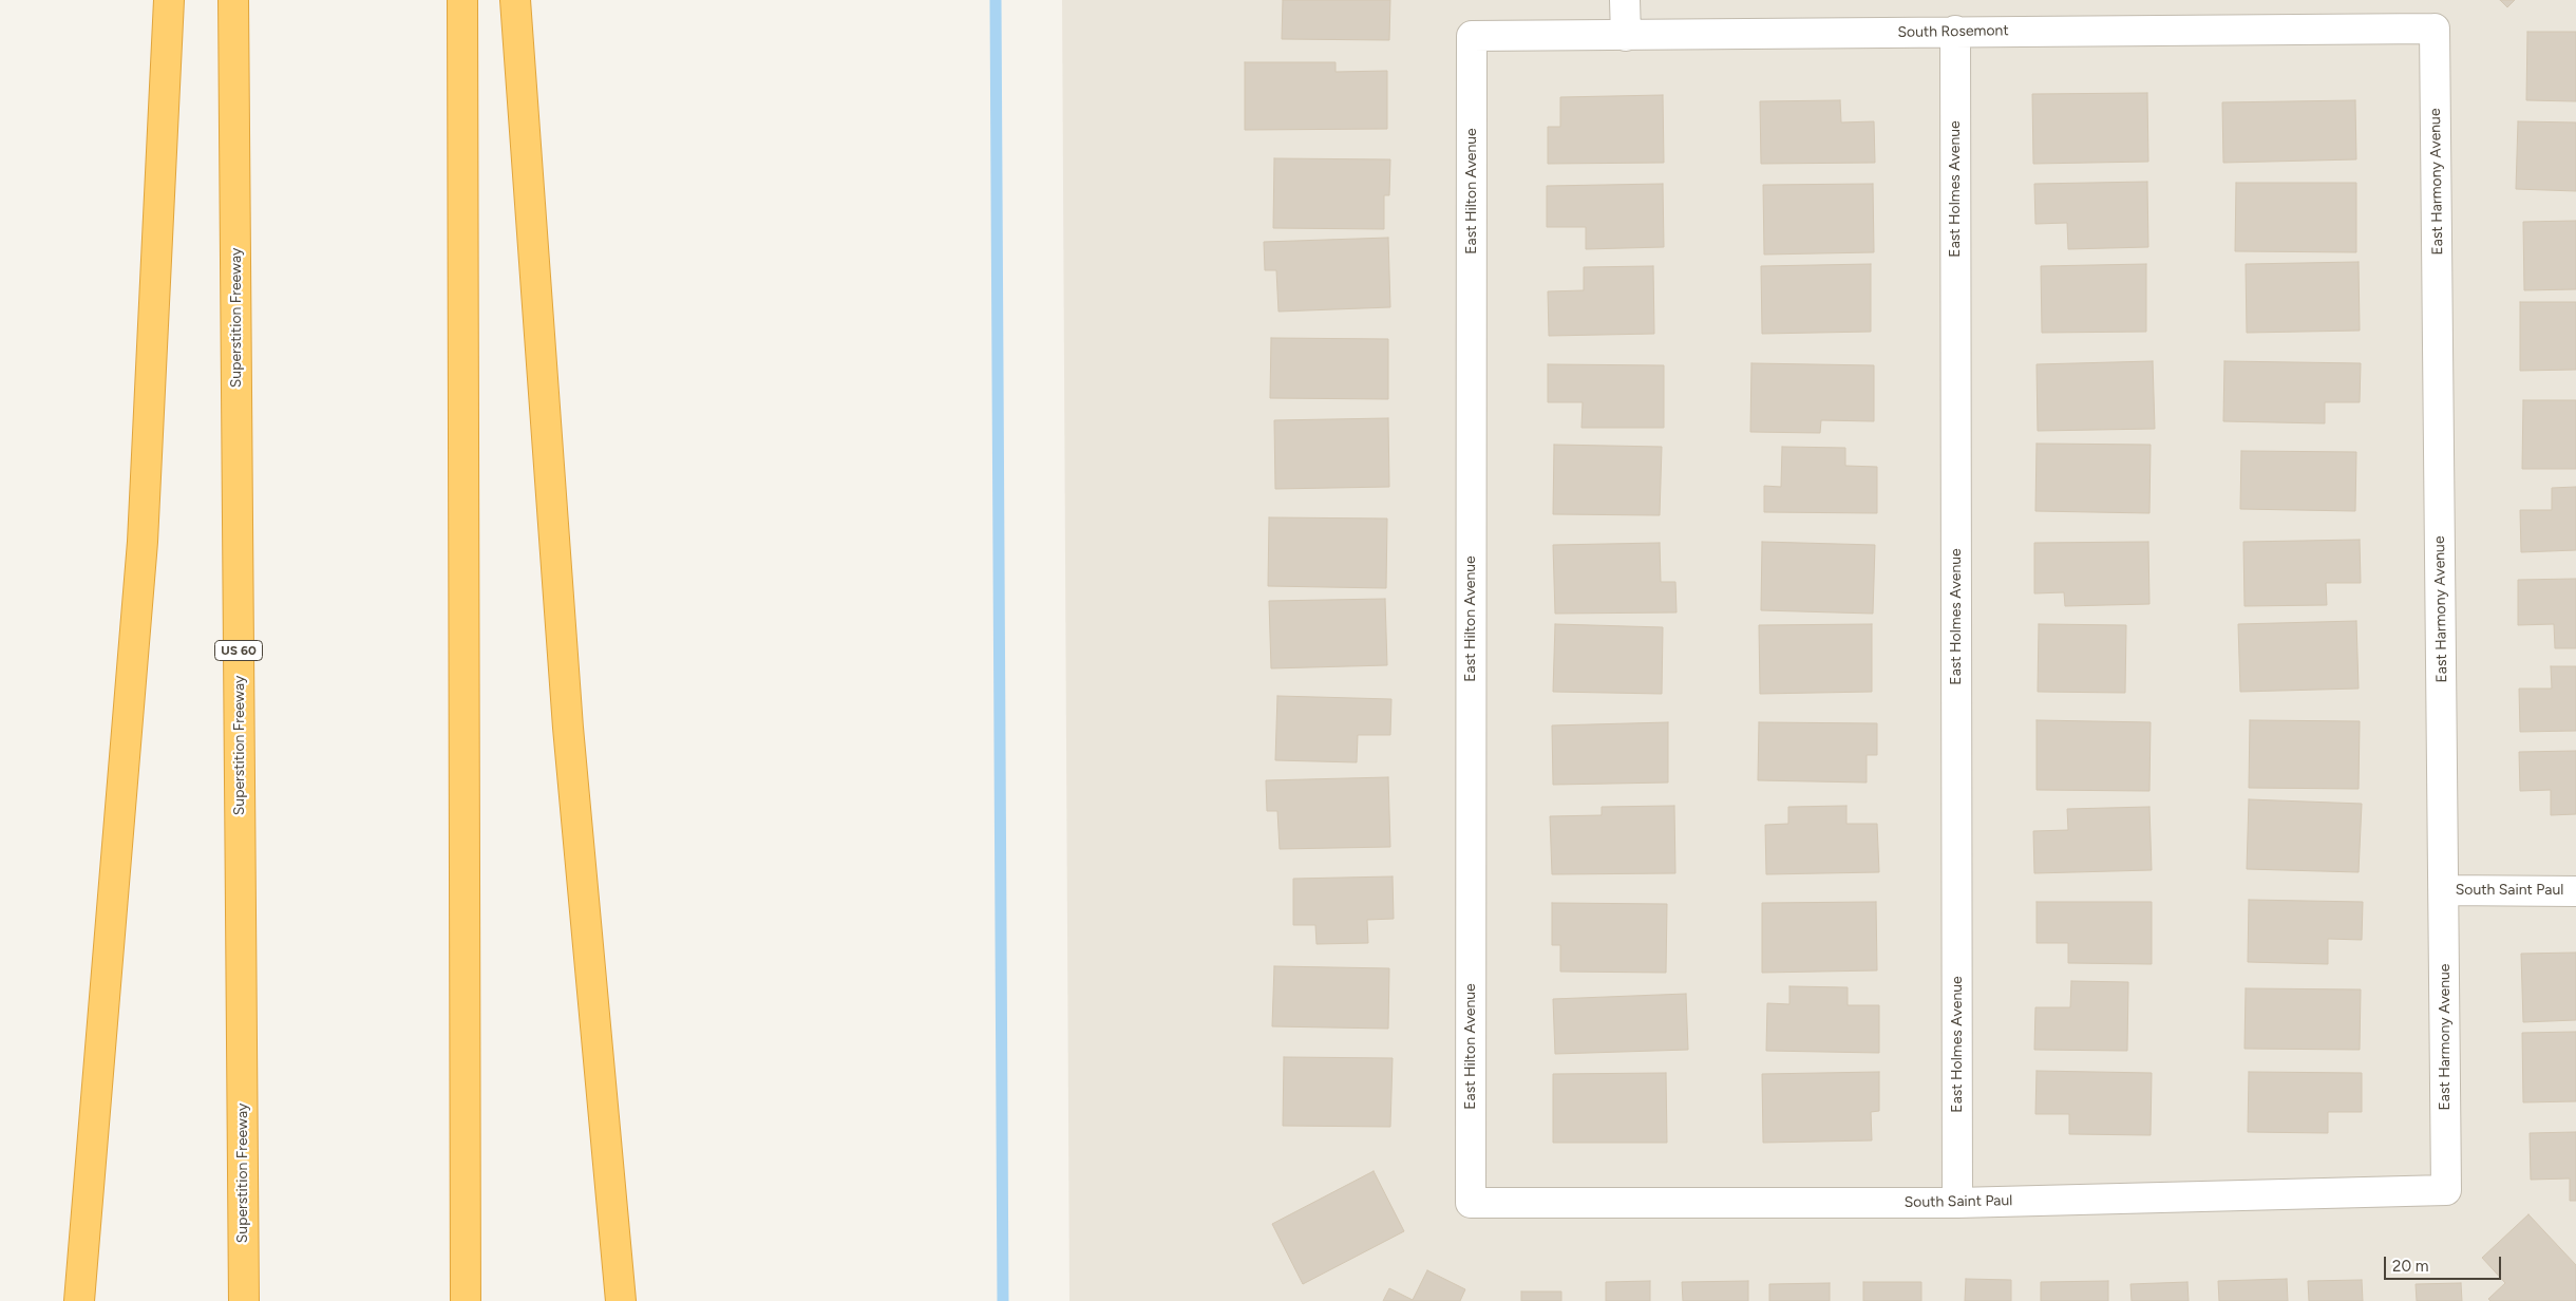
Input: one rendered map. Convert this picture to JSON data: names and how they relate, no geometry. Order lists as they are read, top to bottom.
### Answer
{
  "streets": {
    "highway": ["Superstition Freeway", "US 60"],
    "street": [
      "South Rosemont",
      "East Harmony Avenue",
      "East Holmes Avenue",
      "East Hilton Avenue",
      "South Saint Paul"
    ]
  },
  "crossings": [
    ["South Rosemont", "East Harmony Avenue"],
    ["South Rosemont", "East Holmes Avenue"],
    ["South Rosemont", "East Hilton Avenue"],
    ["East Harmony Avenue", "South Saint Paul"],
    ["East Holmes Avenue", "South Saint Paul"],
    ["East Hilton Avenue", "South Saint Paul"]
  ],
  "scale_bar": "20 m"
}
